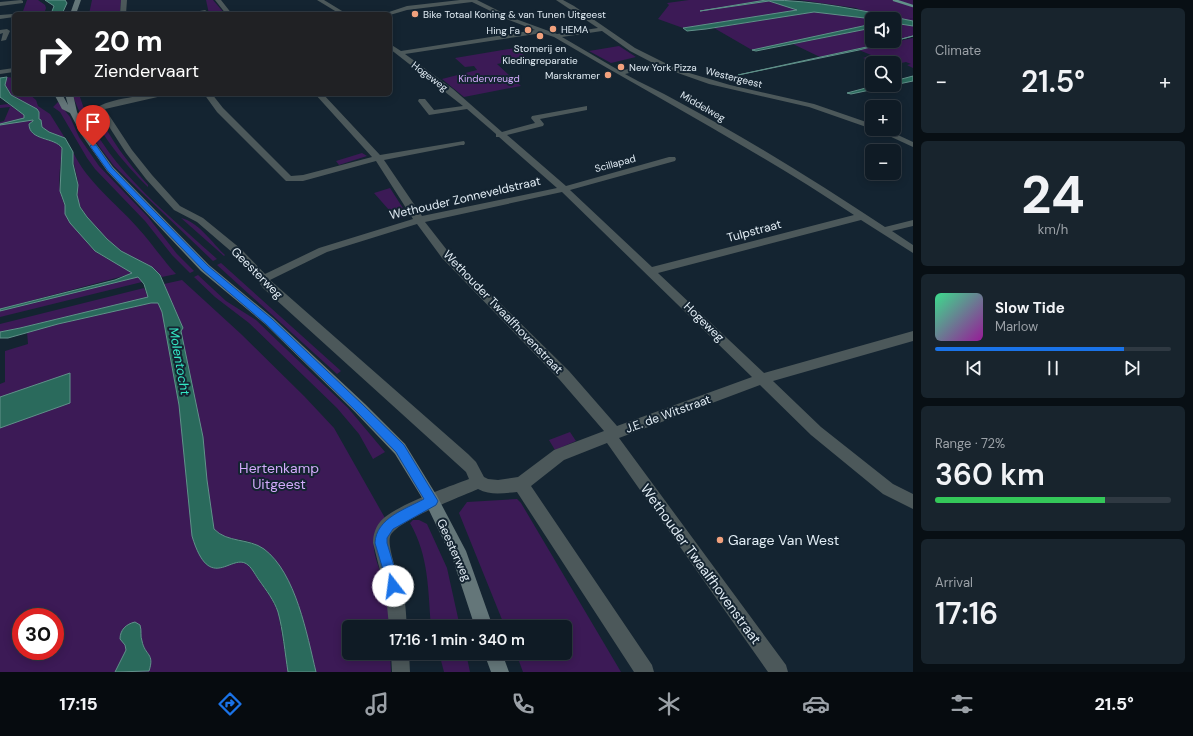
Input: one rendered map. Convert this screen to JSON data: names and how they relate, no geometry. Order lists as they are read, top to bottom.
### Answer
{
  "streets": {
    "main road": ["Geesterweg"],
    "street": [
      "Hogeweg",
      "Westergeest",
      "Middelweg",
      "Scillapad",
      "Wethouder Zonneveldstraat",
      "Tulpstraat",
      "Wethouder Twaalfhovenstraat",
      "J.E. de Witstraat"
    ]
  },
  "crossings": [
    ["Hogeweg", "Scillapad"],
    ["Hogeweg", "Wethouder Zonneveldstraat"],
    ["Hogeweg", "Tulpstraat"],
    ["Hogeweg", "J.E. de Witstraat"],
    ["Middelweg", "Tulpstraat"],
    ["Scillapad", "Wethouder Zonneveldstraat"],
    ["Wethouder Zonneveldstraat", "Geesterweg"],
    ["Wethouder Zonneveldstraat", "Wethouder Twaalfhovenstraat"],
    ["Geesterweg", "J.E. de Witstraat"],
    ["Wethouder Twaalfhovenstraat", "J.E. de Witstraat"]
  ],
  "water": ["Molentocht"],
  "parks": ["Kindervreugd", "Hertenkamp Uitgeest"],
  "places": [
    "Bike Totaal Koning & van Tunen Uitgeest",
    "HEMA",
    "Hing Fa",
    "Stomerij en Kledingreparatie",
    "New York Pizza",
    "Marskramer",
    "Garage Van West"
  ],
  "page": {
    "tile": [
      "Climate",
      ["24", "km/h"],
      ["Range · 72%", "360 km"],
      ["Arrival", "17:16"]
    ],
    "map_buttons": ["+", "−"],
    "turn": ["20 m", "Ziendervaart"],
    "heat": ["−", "21.5°", "+"],
    "song": ["Slow Tide", "Marlow"],
    "limit": "30",
    "trip": "17:16 · 1 min · 340 m",
    "tabs": ["17:15", "21.5°"]
  }
}
